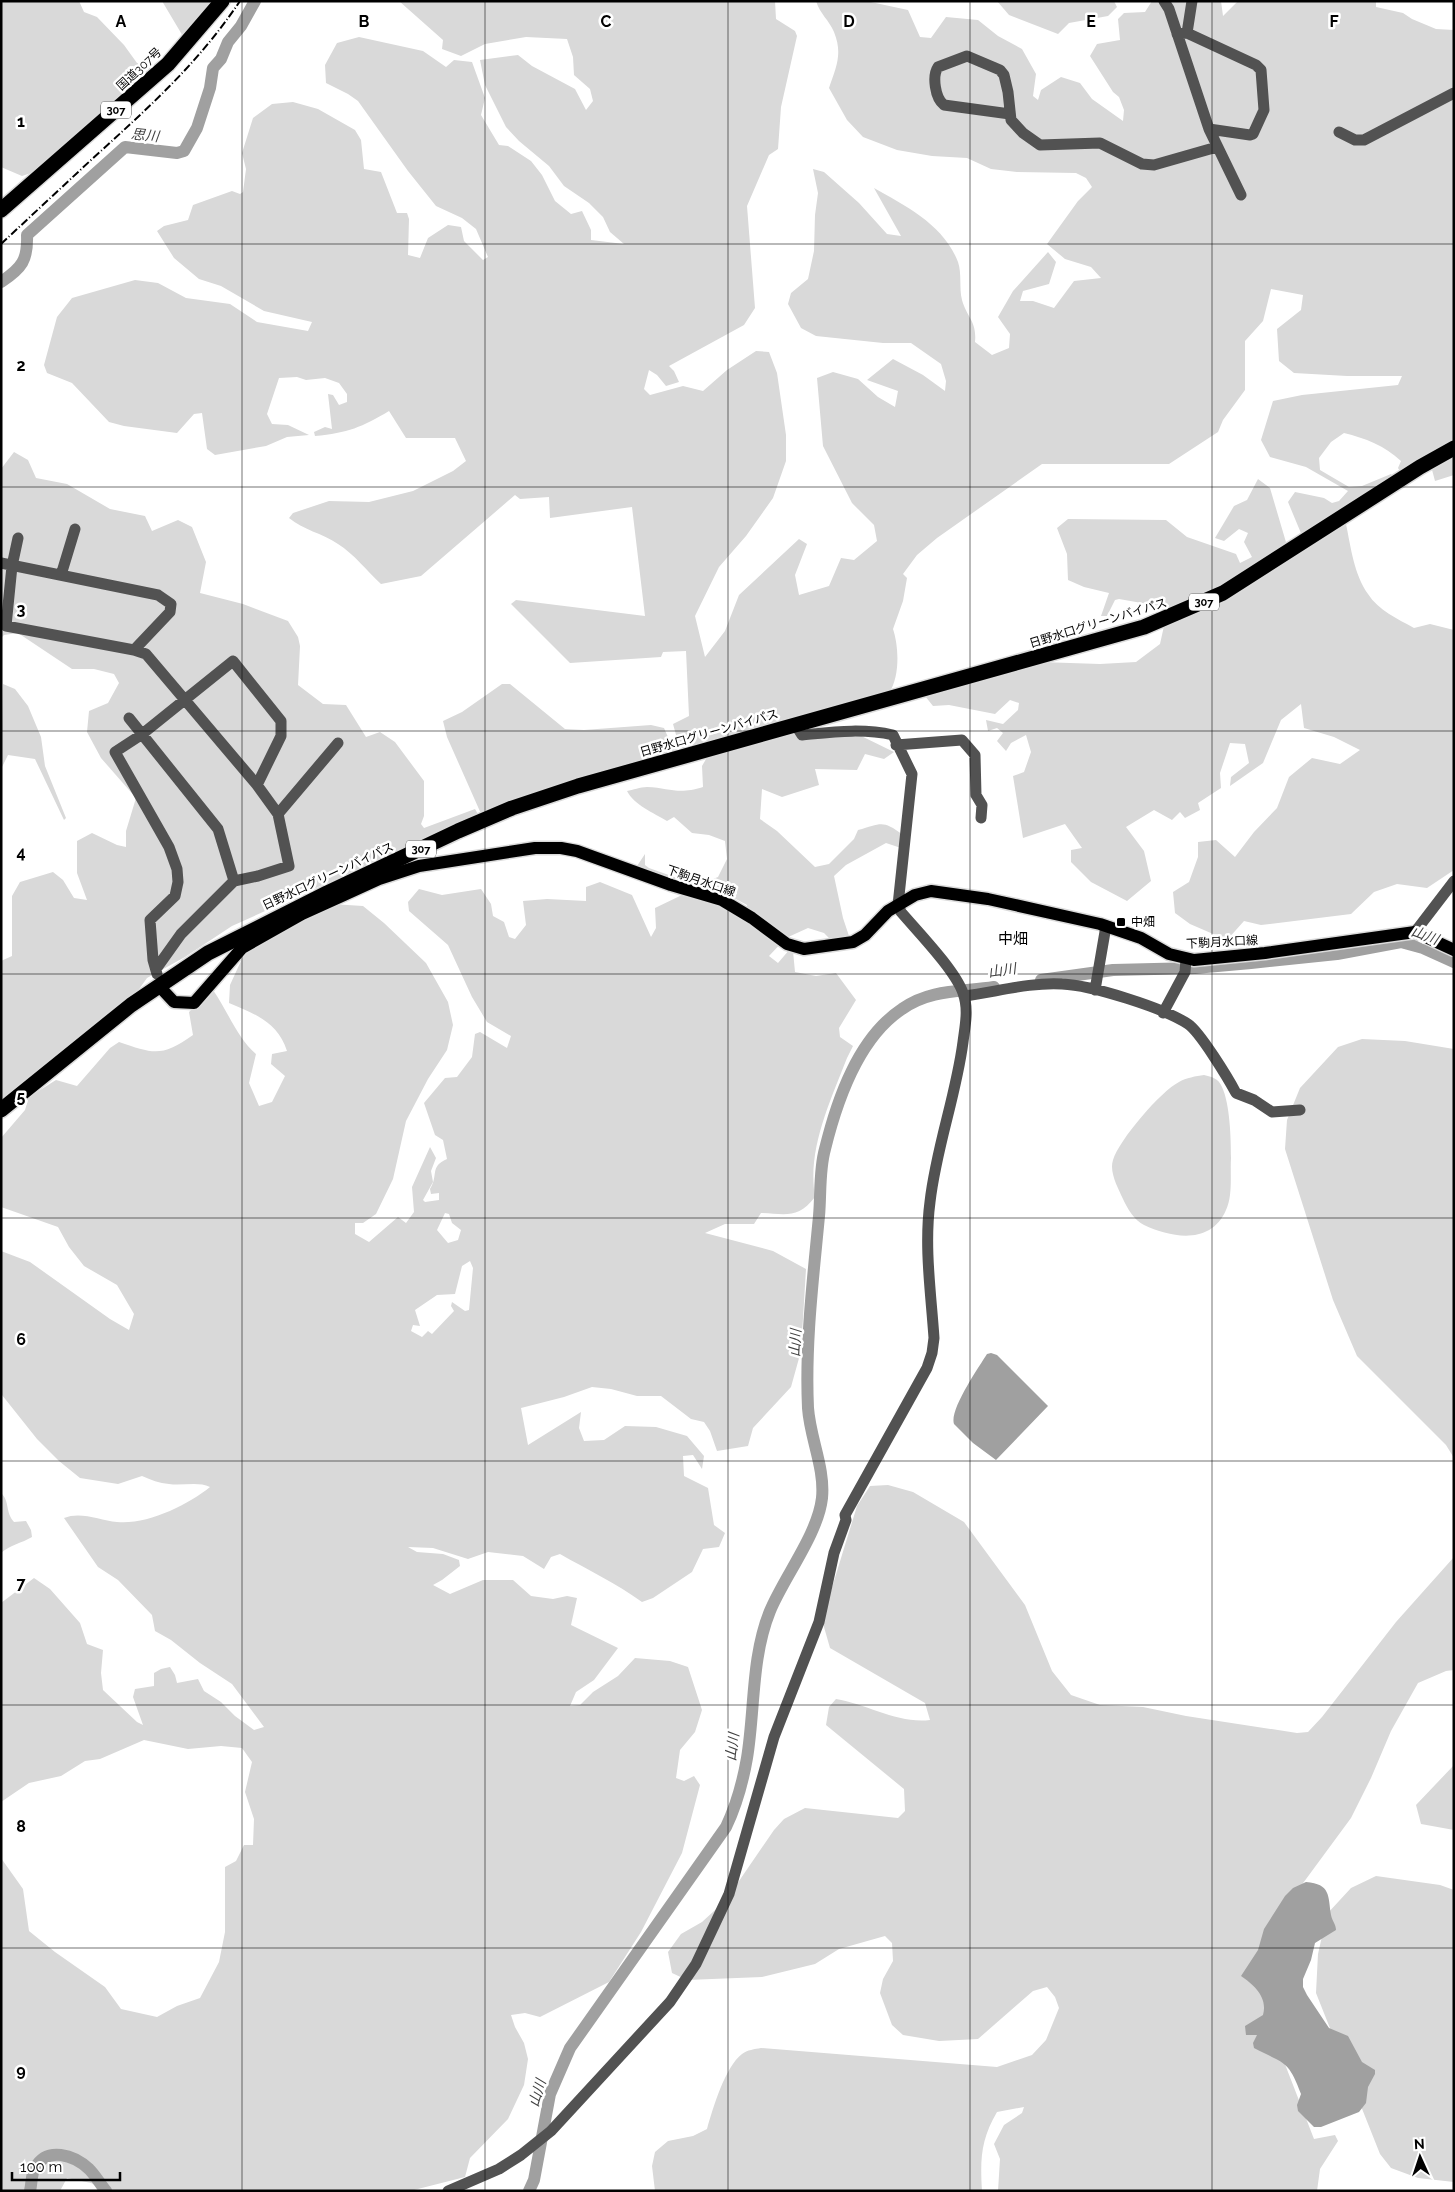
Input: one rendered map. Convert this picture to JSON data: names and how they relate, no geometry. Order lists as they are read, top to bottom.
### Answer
{
  "streets": {
    "highway": ["国道307号", "307", "日野水口グリーンバイパス"],
    "main road": ["下駒月水口線"]
  },
  "districts": ["中畑"],
  "water": ["思川", "山川"],
  "places": {
    "transit": ["中畑"]
  },
  "scale_bar": "100 m",
  "north": "top",
  "grid": {
    "columns": [
      "A",
      "B",
      "C",
      "D",
      "E",
      "F"
    ],
    "rows": [
      "1",
      "2",
      "3",
      "4",
      "5",
      "6",
      "7",
      "8",
      "9"
    ]
  }
}
